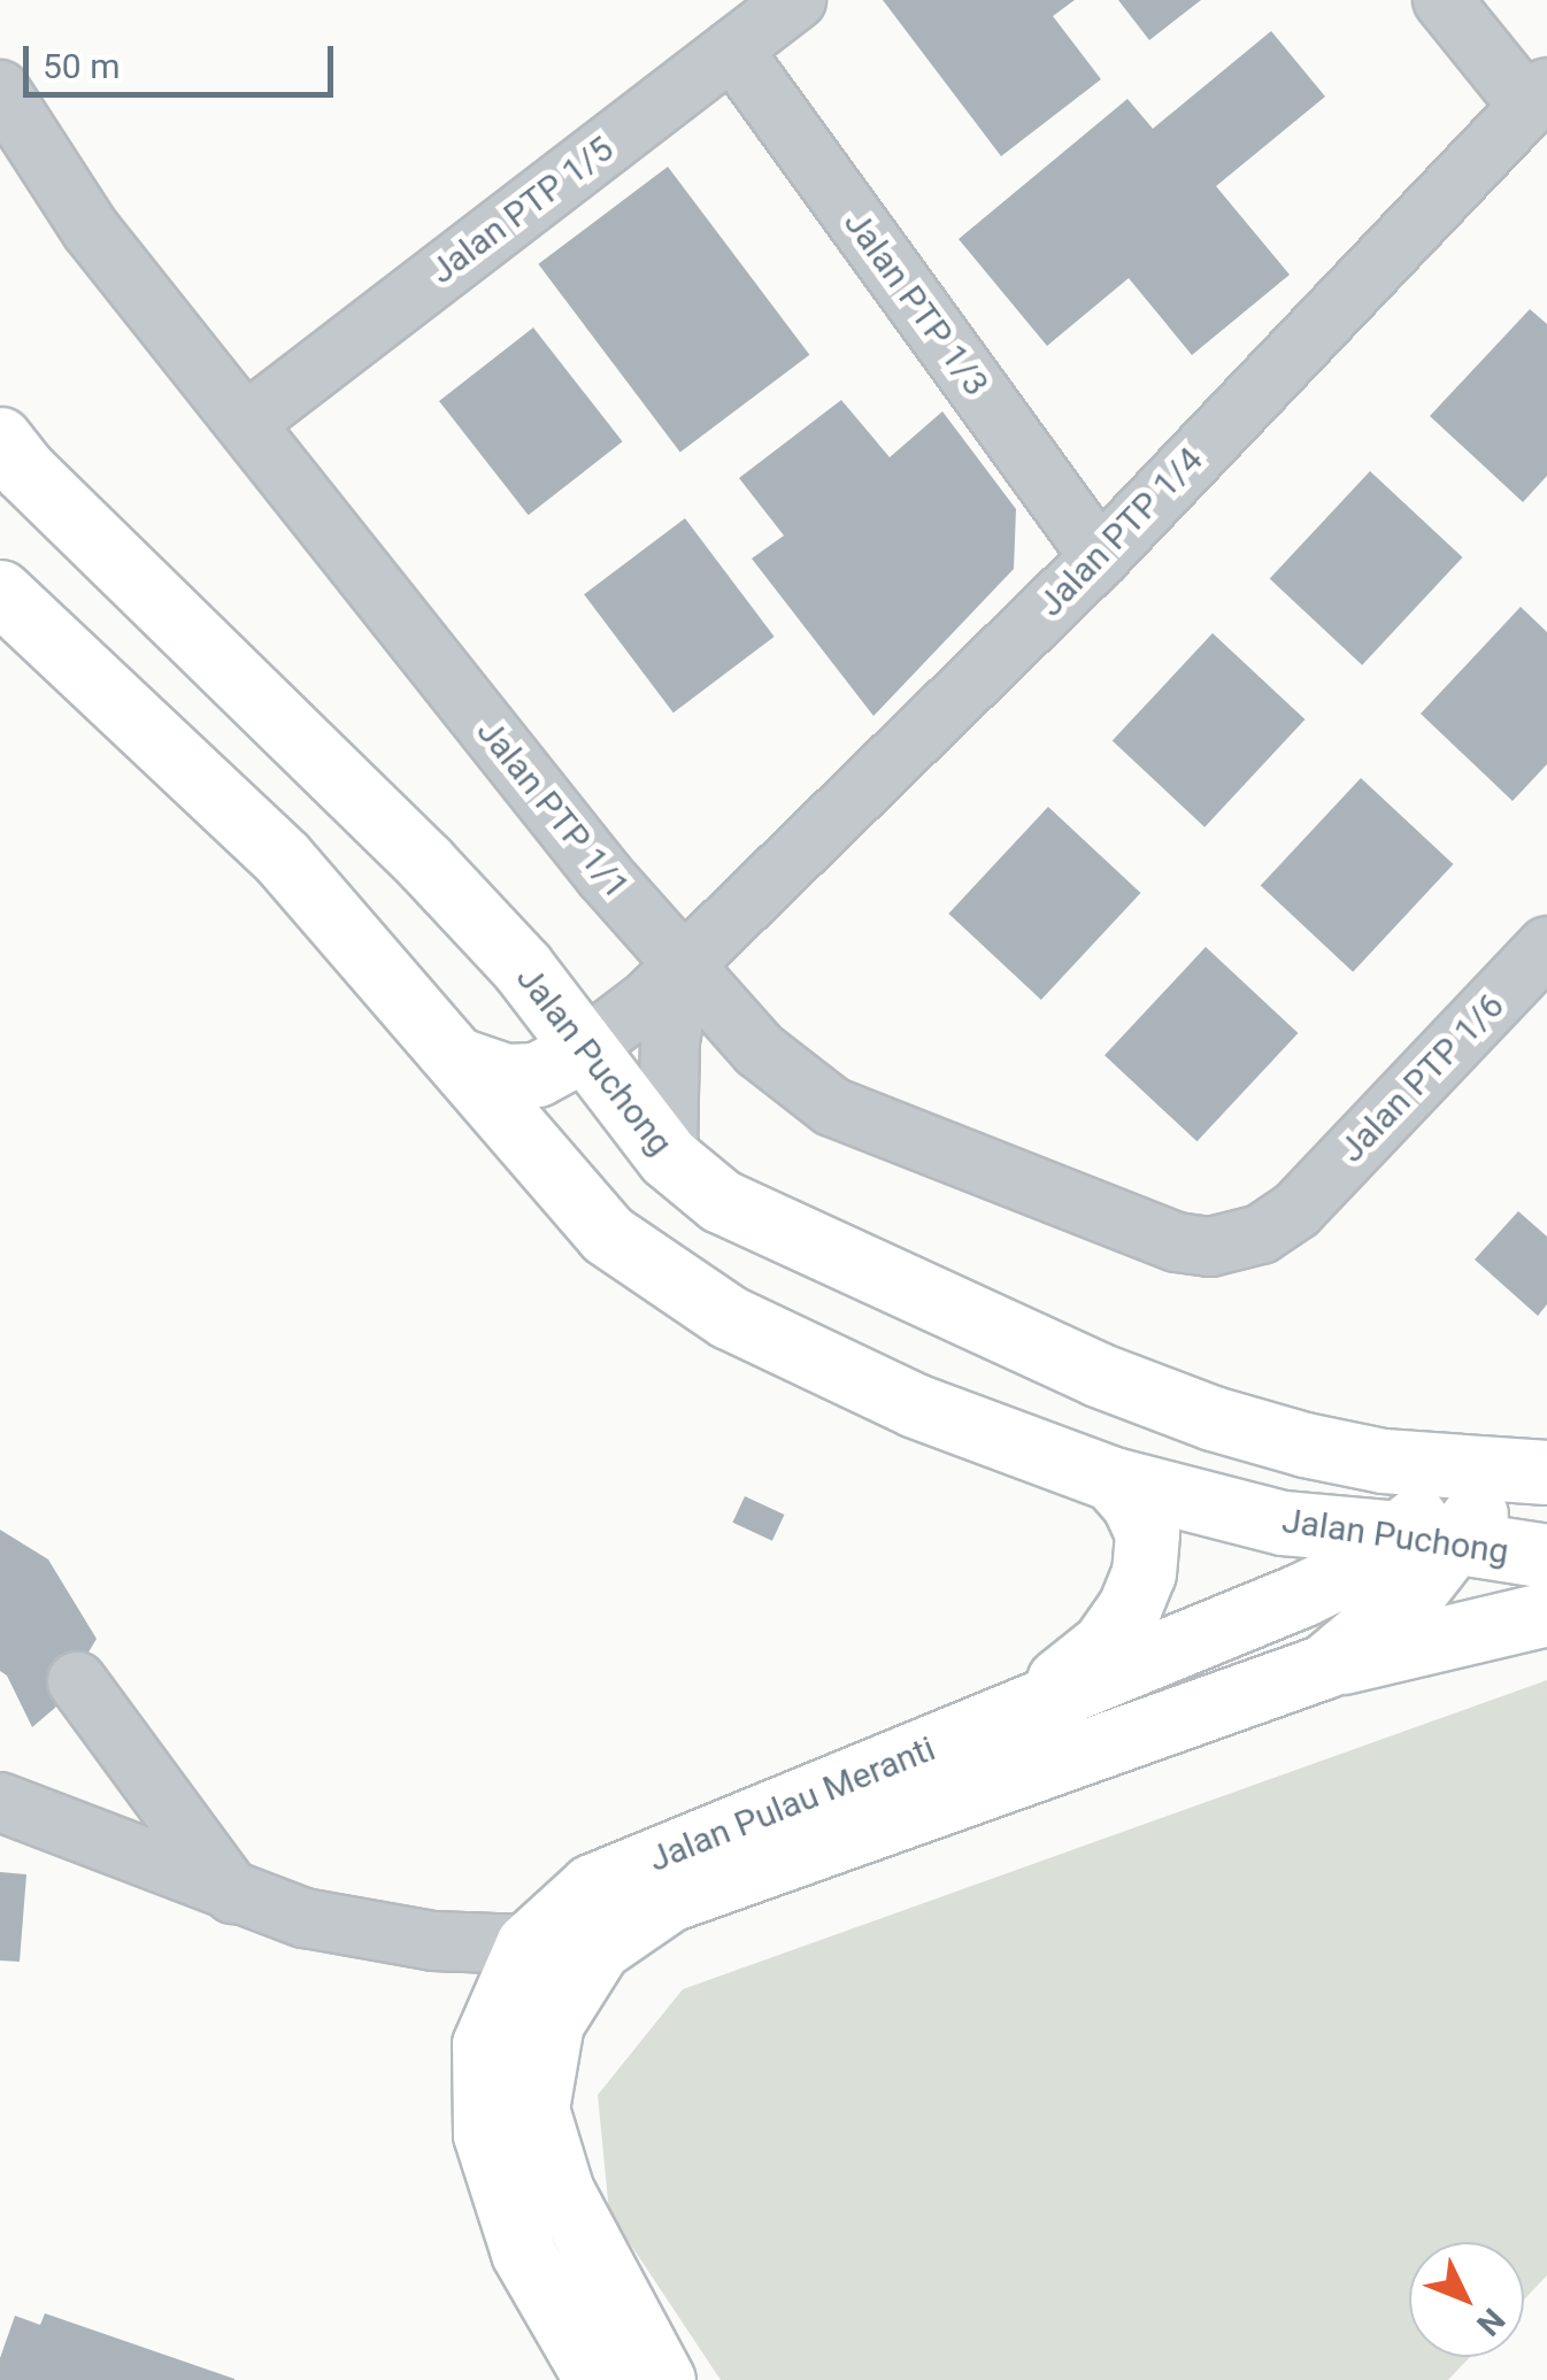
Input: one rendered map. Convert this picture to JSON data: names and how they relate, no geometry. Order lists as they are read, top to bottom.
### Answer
{
  "streets": {
    "main road": ["Jalan Puchong", "Jalan Pulau Meranti"],
    "street": [
      "Jalan PTP 1/5",
      "Jalan PTP 1/3",
      "Jalan PTP 1/4",
      "Jalan PTP 1/1",
      "Jalan PTP 1/6"
    ]
  },
  "crossings": [
    ["Jalan PTP 1/5", "Jalan PTP 1/3"],
    ["Jalan PTP 1/5", "Jalan PTP 1/1"],
    ["Jalan PTP 1/3", "Jalan PTP 1/4"],
    ["Jalan PTP 1/4", "Jalan PTP 1/1"],
    ["Jalan PTP 1/4", "Jalan Puchong"],
    ["Jalan PTP 1/1", "Jalan PTP 1/6"],
    ["Jalan Puchong", "Jalan Pulau Meranti"]
  ],
  "scale_bar": "50 m",
  "north": "bottom right"
}
